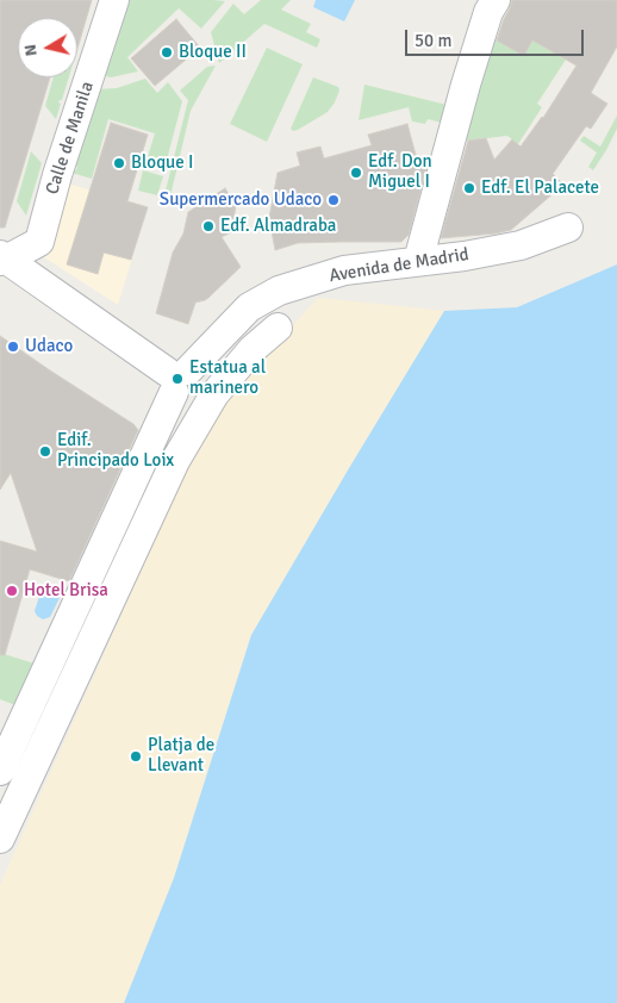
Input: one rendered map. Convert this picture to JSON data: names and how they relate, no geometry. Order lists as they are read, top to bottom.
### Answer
{
  "streets": {
    "street": ["Calle de Manila", "Avenida de Madrid"]
  },
  "places": [
    "Bloque II",
    "Bloque I",
    "Edf. Don Miguel I",
    "Edf. El Palacete",
    "Supermercado Udaco",
    "Edf. Almadraba",
    "Udaco",
    "Estatua al marinero",
    "Edif. Principado Loix",
    "Hotel Brisa",
    "Platja de Llevant"
  ],
  "scale_bar": "50 m",
  "north": "left"
}
